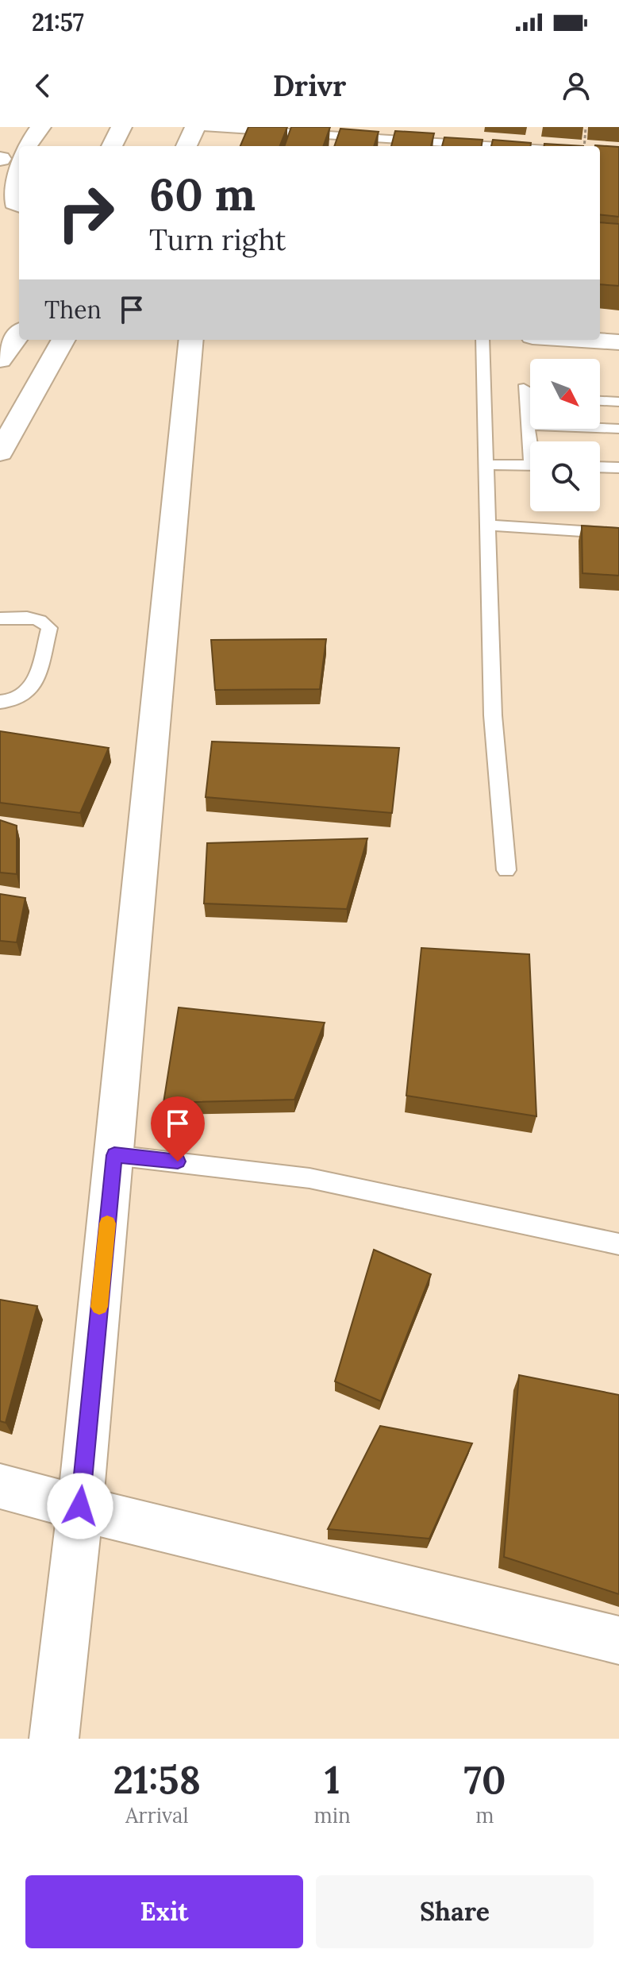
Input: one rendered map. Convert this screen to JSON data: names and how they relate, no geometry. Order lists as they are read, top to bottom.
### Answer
{
  "north": "bottom right",
  "page": {
    "status": "21:57",
    "header": "Drivr",
    "turn": ["60 m", "Turn right"],
    "then": "Then",
    "eta": [
      "21:58",
      "Arrival",
      "1",
      "min",
      "70",
      "m"
    ],
    "buttons": ["Exit", "Share"]
  }
}
